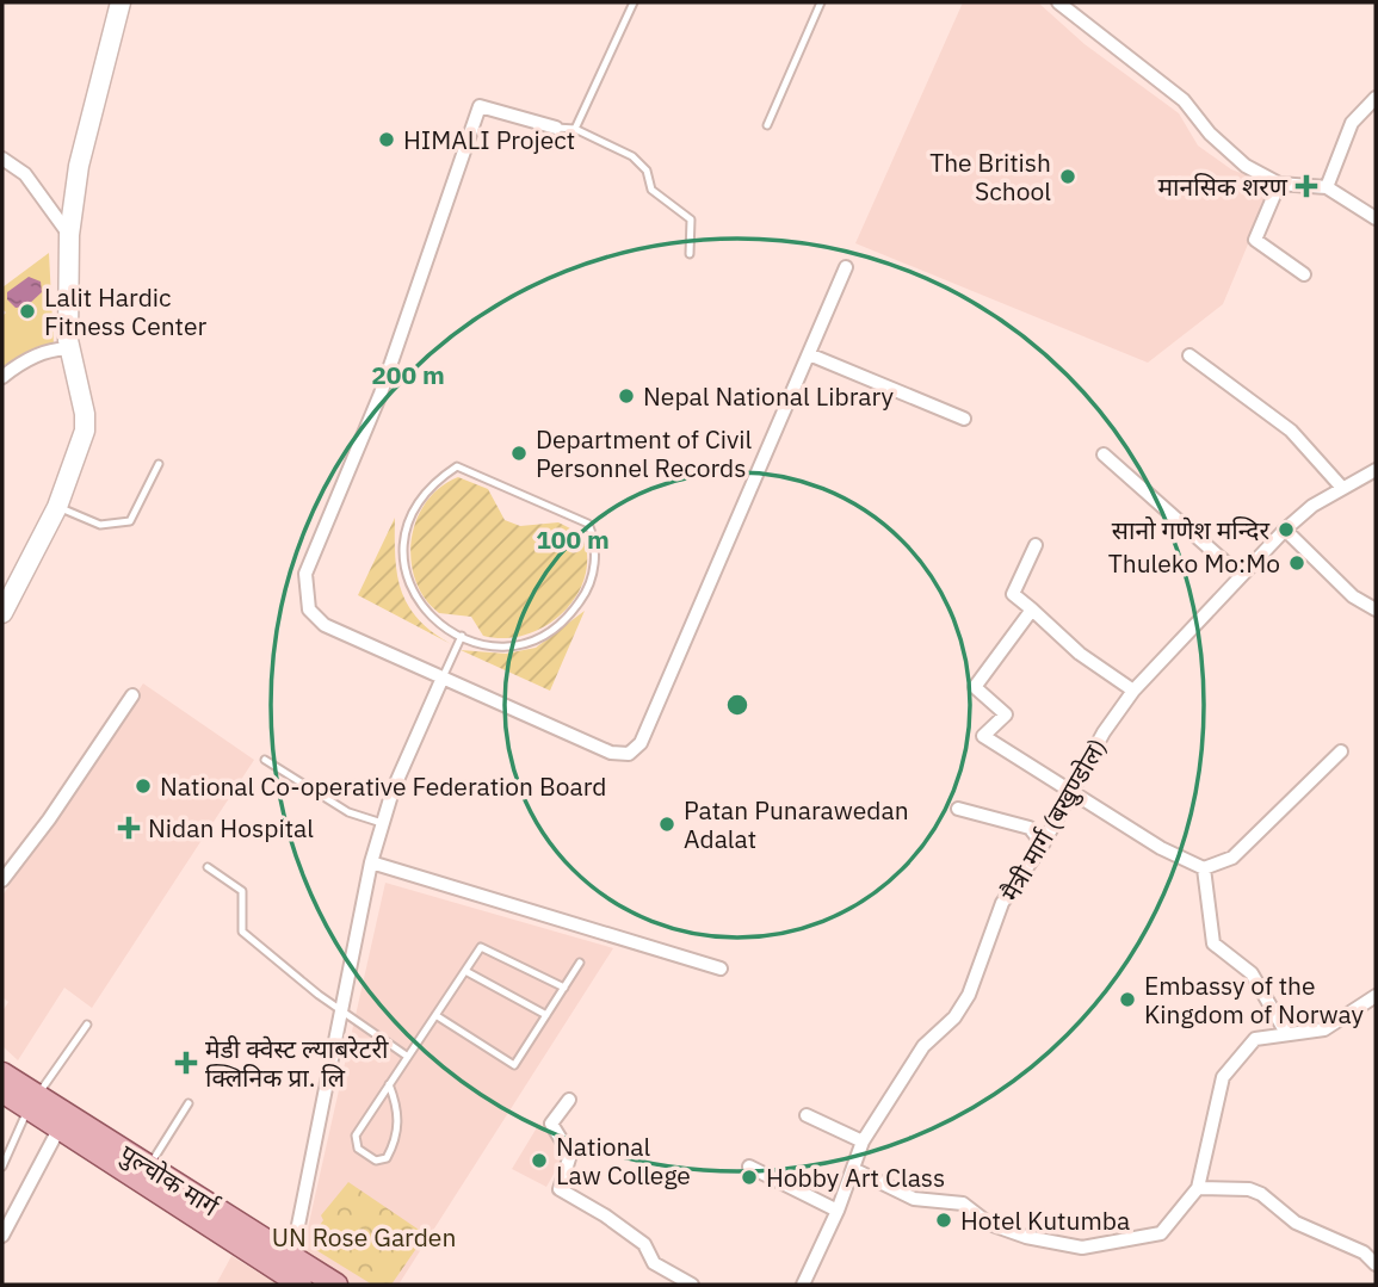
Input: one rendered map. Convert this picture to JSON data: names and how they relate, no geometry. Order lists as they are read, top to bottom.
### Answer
{
  "streets": {
    "main road": ["पुल्चोक मार्ग"],
    "street": ["मैत्री मार्ग (बखुण्डोल)"]
  },
  "parks": ["UN Rose Garden"],
  "places": {
    "other": [
      "HIMALI Project",
      "The British School",
      "Lalit Hardic Fitness Center",
      "Nepal National Library",
      "Department of Civil Personnel Records",
      "सानो गणेश मन्दिर",
      "Thuleko Mo:Mo",
      "National Co-operative Federation Board",
      "Patan Punarawedan Adalat",
      "Embassy of the Kingdom of Norway",
      "National Law College",
      "Hobby Art Class",
      "Hotel Kutumba"
    ],
    "health": ["मानसिक शरण", "Nidan Hospital", "मेडी क्वेस्ट ल्याबरेटरी क्लिनिक प्रा. लि"]
  },
  "rings": ["200 m", "100 m"]
}
